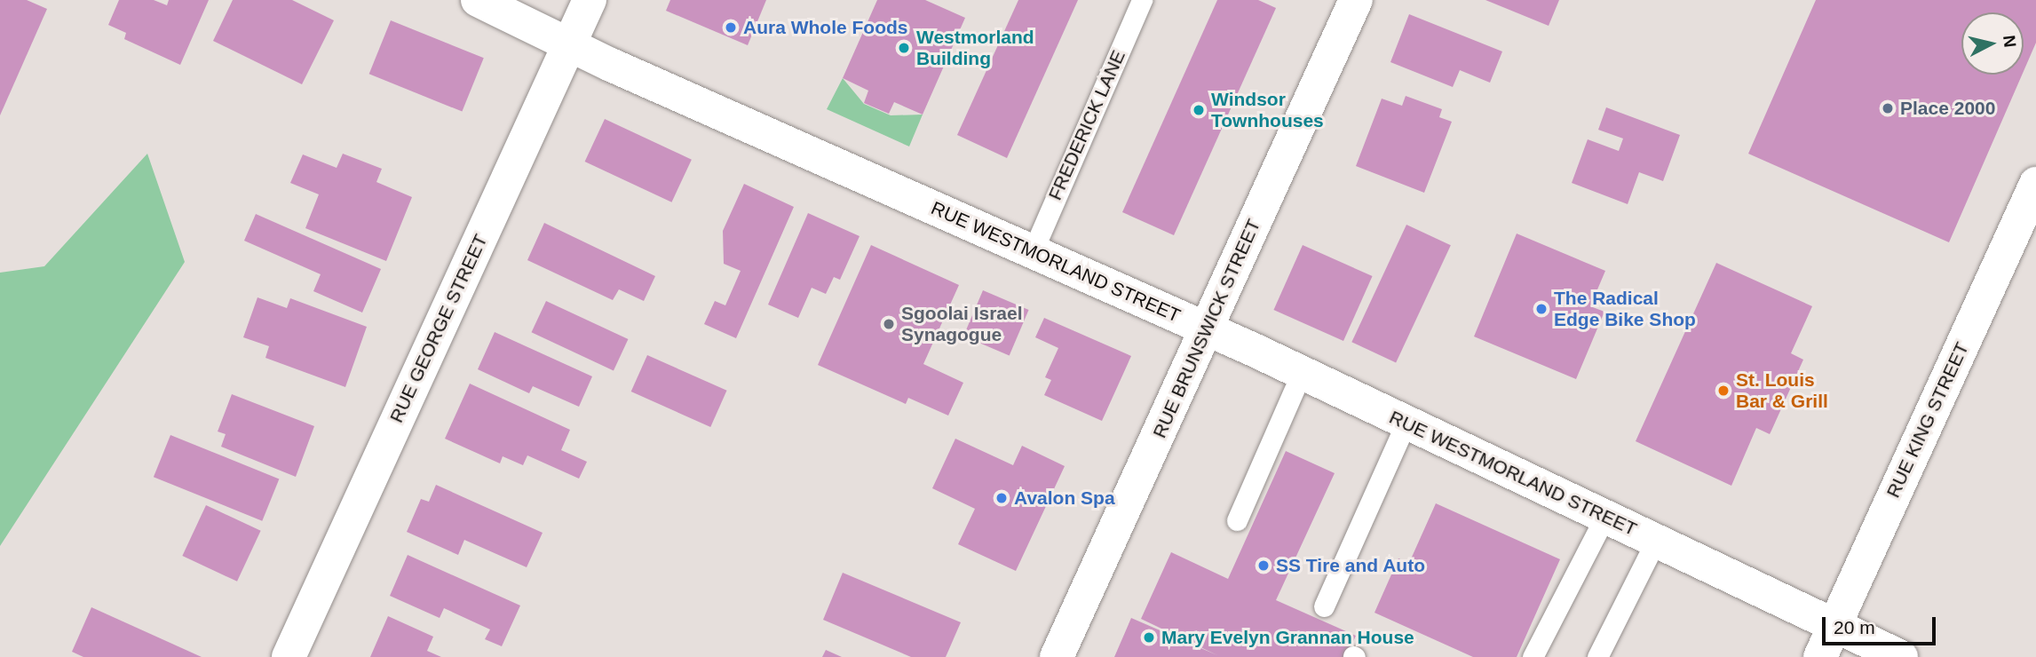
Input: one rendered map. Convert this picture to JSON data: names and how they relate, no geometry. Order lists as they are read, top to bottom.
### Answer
{
  "streets": {
    "main road": [
      "RUE WESTMORLAND STREET",
      "RUE GEORGE STREET",
      "RUE BRUNSWICK STREET",
      "RUE KING STREET"
    ],
    "lane": ["FREDERICK LANE"]
  },
  "crossings": [
    ["FREDERICK LANE", "RUE WESTMORLAND STREET"],
    ["RUE WESTMORLAND STREET", "RUE GEORGE STREET"],
    ["RUE WESTMORLAND STREET", "RUE BRUNSWICK STREET"],
    ["RUE WESTMORLAND STREET", "RUE KING STREET"]
  ],
  "places": [
    "Aura Whole Foods",
    "Westmorland Building",
    "Place 2000",
    "Windsor Townhouses",
    "The Radical Edge Bike Shop",
    "Sgoolai Israel Synagogue",
    "St. Louis Bar & Grill",
    "Avalon Spa",
    "SS Tire and Auto",
    "Mary Evelyn Grannan House"
  ],
  "scale_bar": "20 m",
  "north": "right"
}
